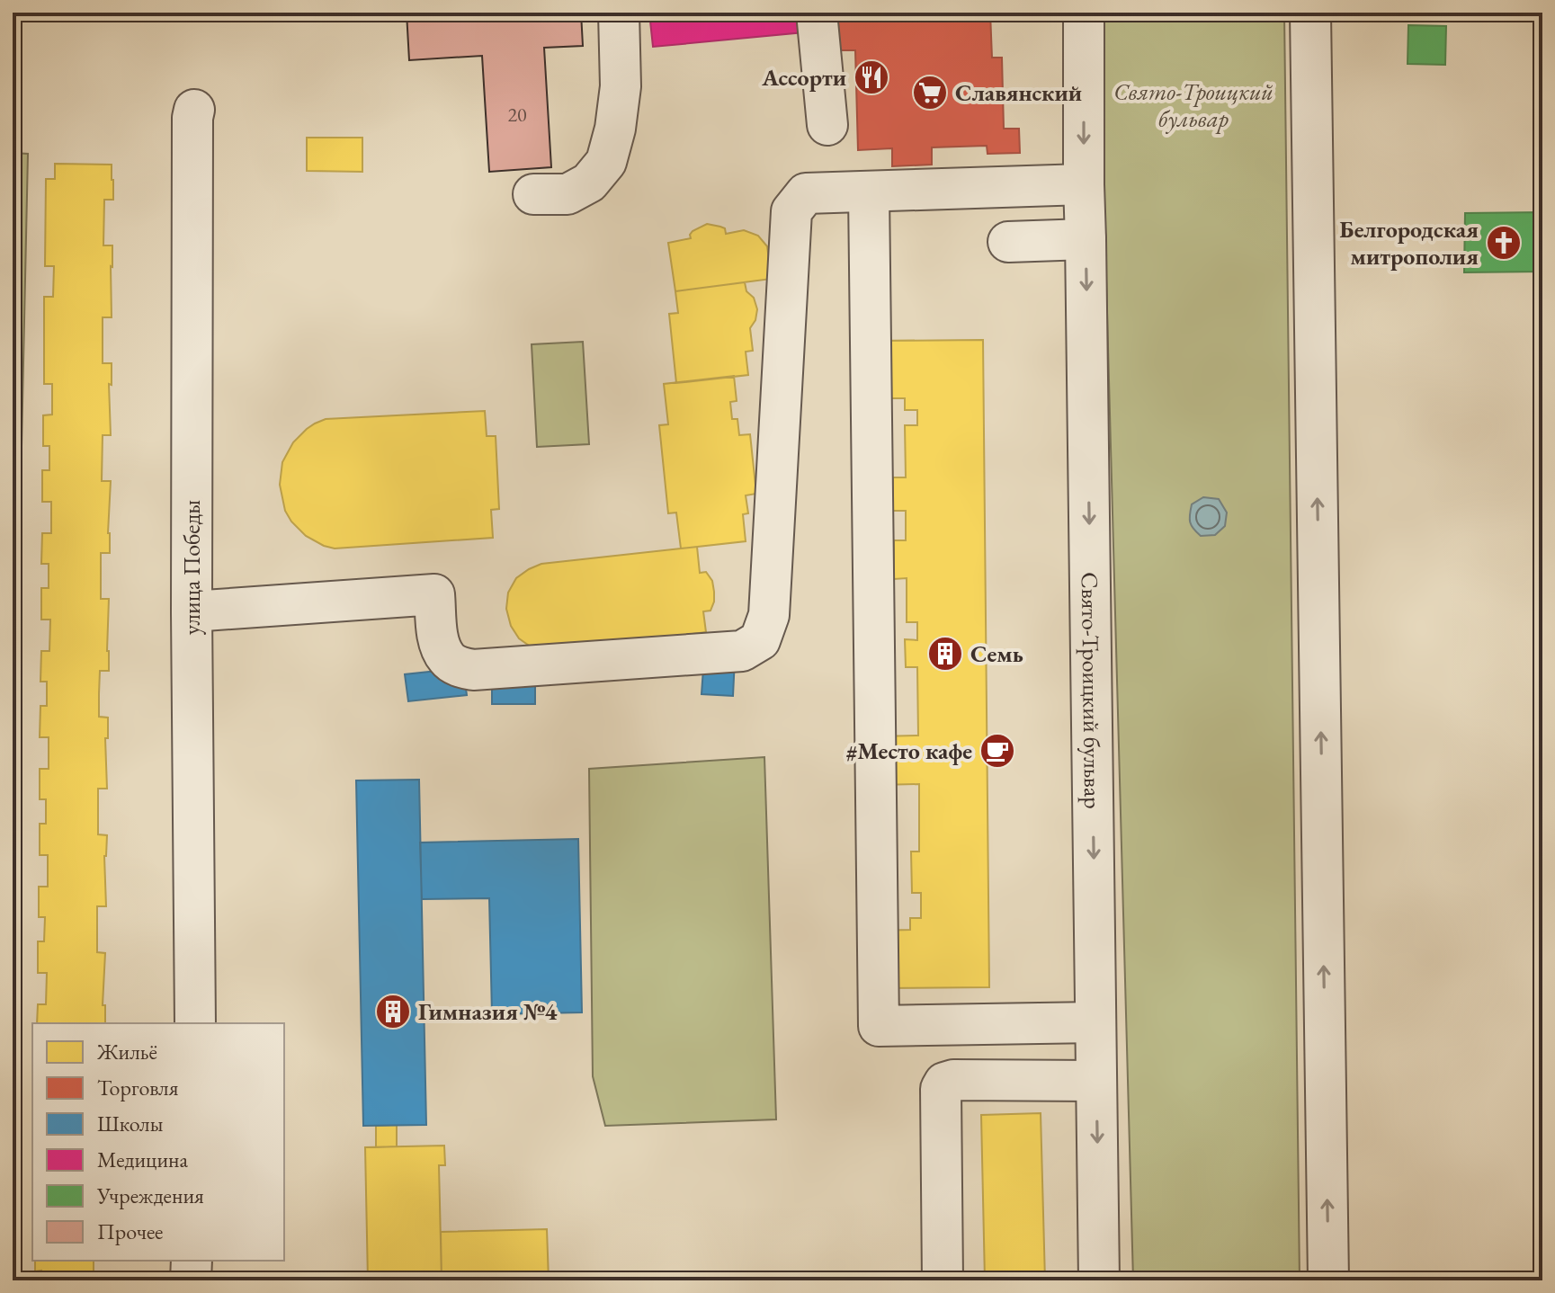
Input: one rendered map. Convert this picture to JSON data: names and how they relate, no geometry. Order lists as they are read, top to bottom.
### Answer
{
  "streets": {
    "street": ["улица Победы", "Свято-Троицкий бульвар"]
  },
  "parks": ["Свято-Троицкий бульвар"],
  "places": {
    "restaurant": ["Ассорти"],
    "supermarket": ["Славянский"],
    "church": ["Белгородская митрополия"],
    "building": ["Семь", "Гимназия №4"],
    "cafe": ["#Место кафе"]
  },
  "house_numbers": ["20"],
  "legend": [
    "Жильё",
    "Торговля",
    "Школы",
    "Медицина",
    "Учреждения",
    "Прочее"
  ]
}
